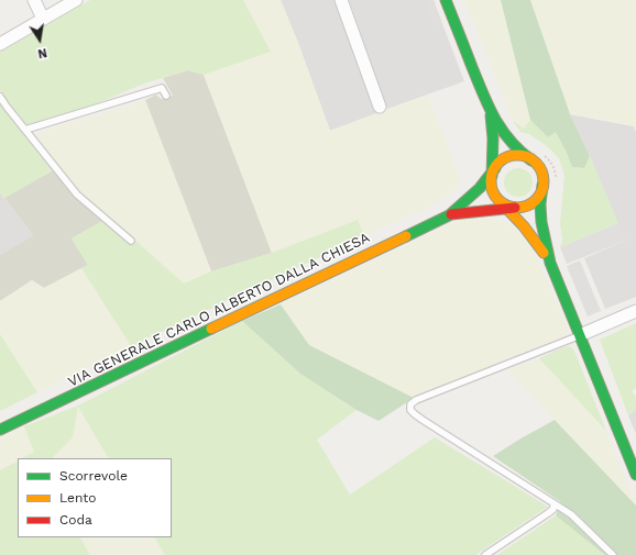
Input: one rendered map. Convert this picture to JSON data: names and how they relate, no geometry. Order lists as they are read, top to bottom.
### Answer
{
  "streets": {
    "street": ["VIA GENERALE CARLO ALBERTO DALLA CHIESA"]
  },
  "legend": ["Scorrevole", "Lento", "Coda"],
  "north": "bottom"
}
